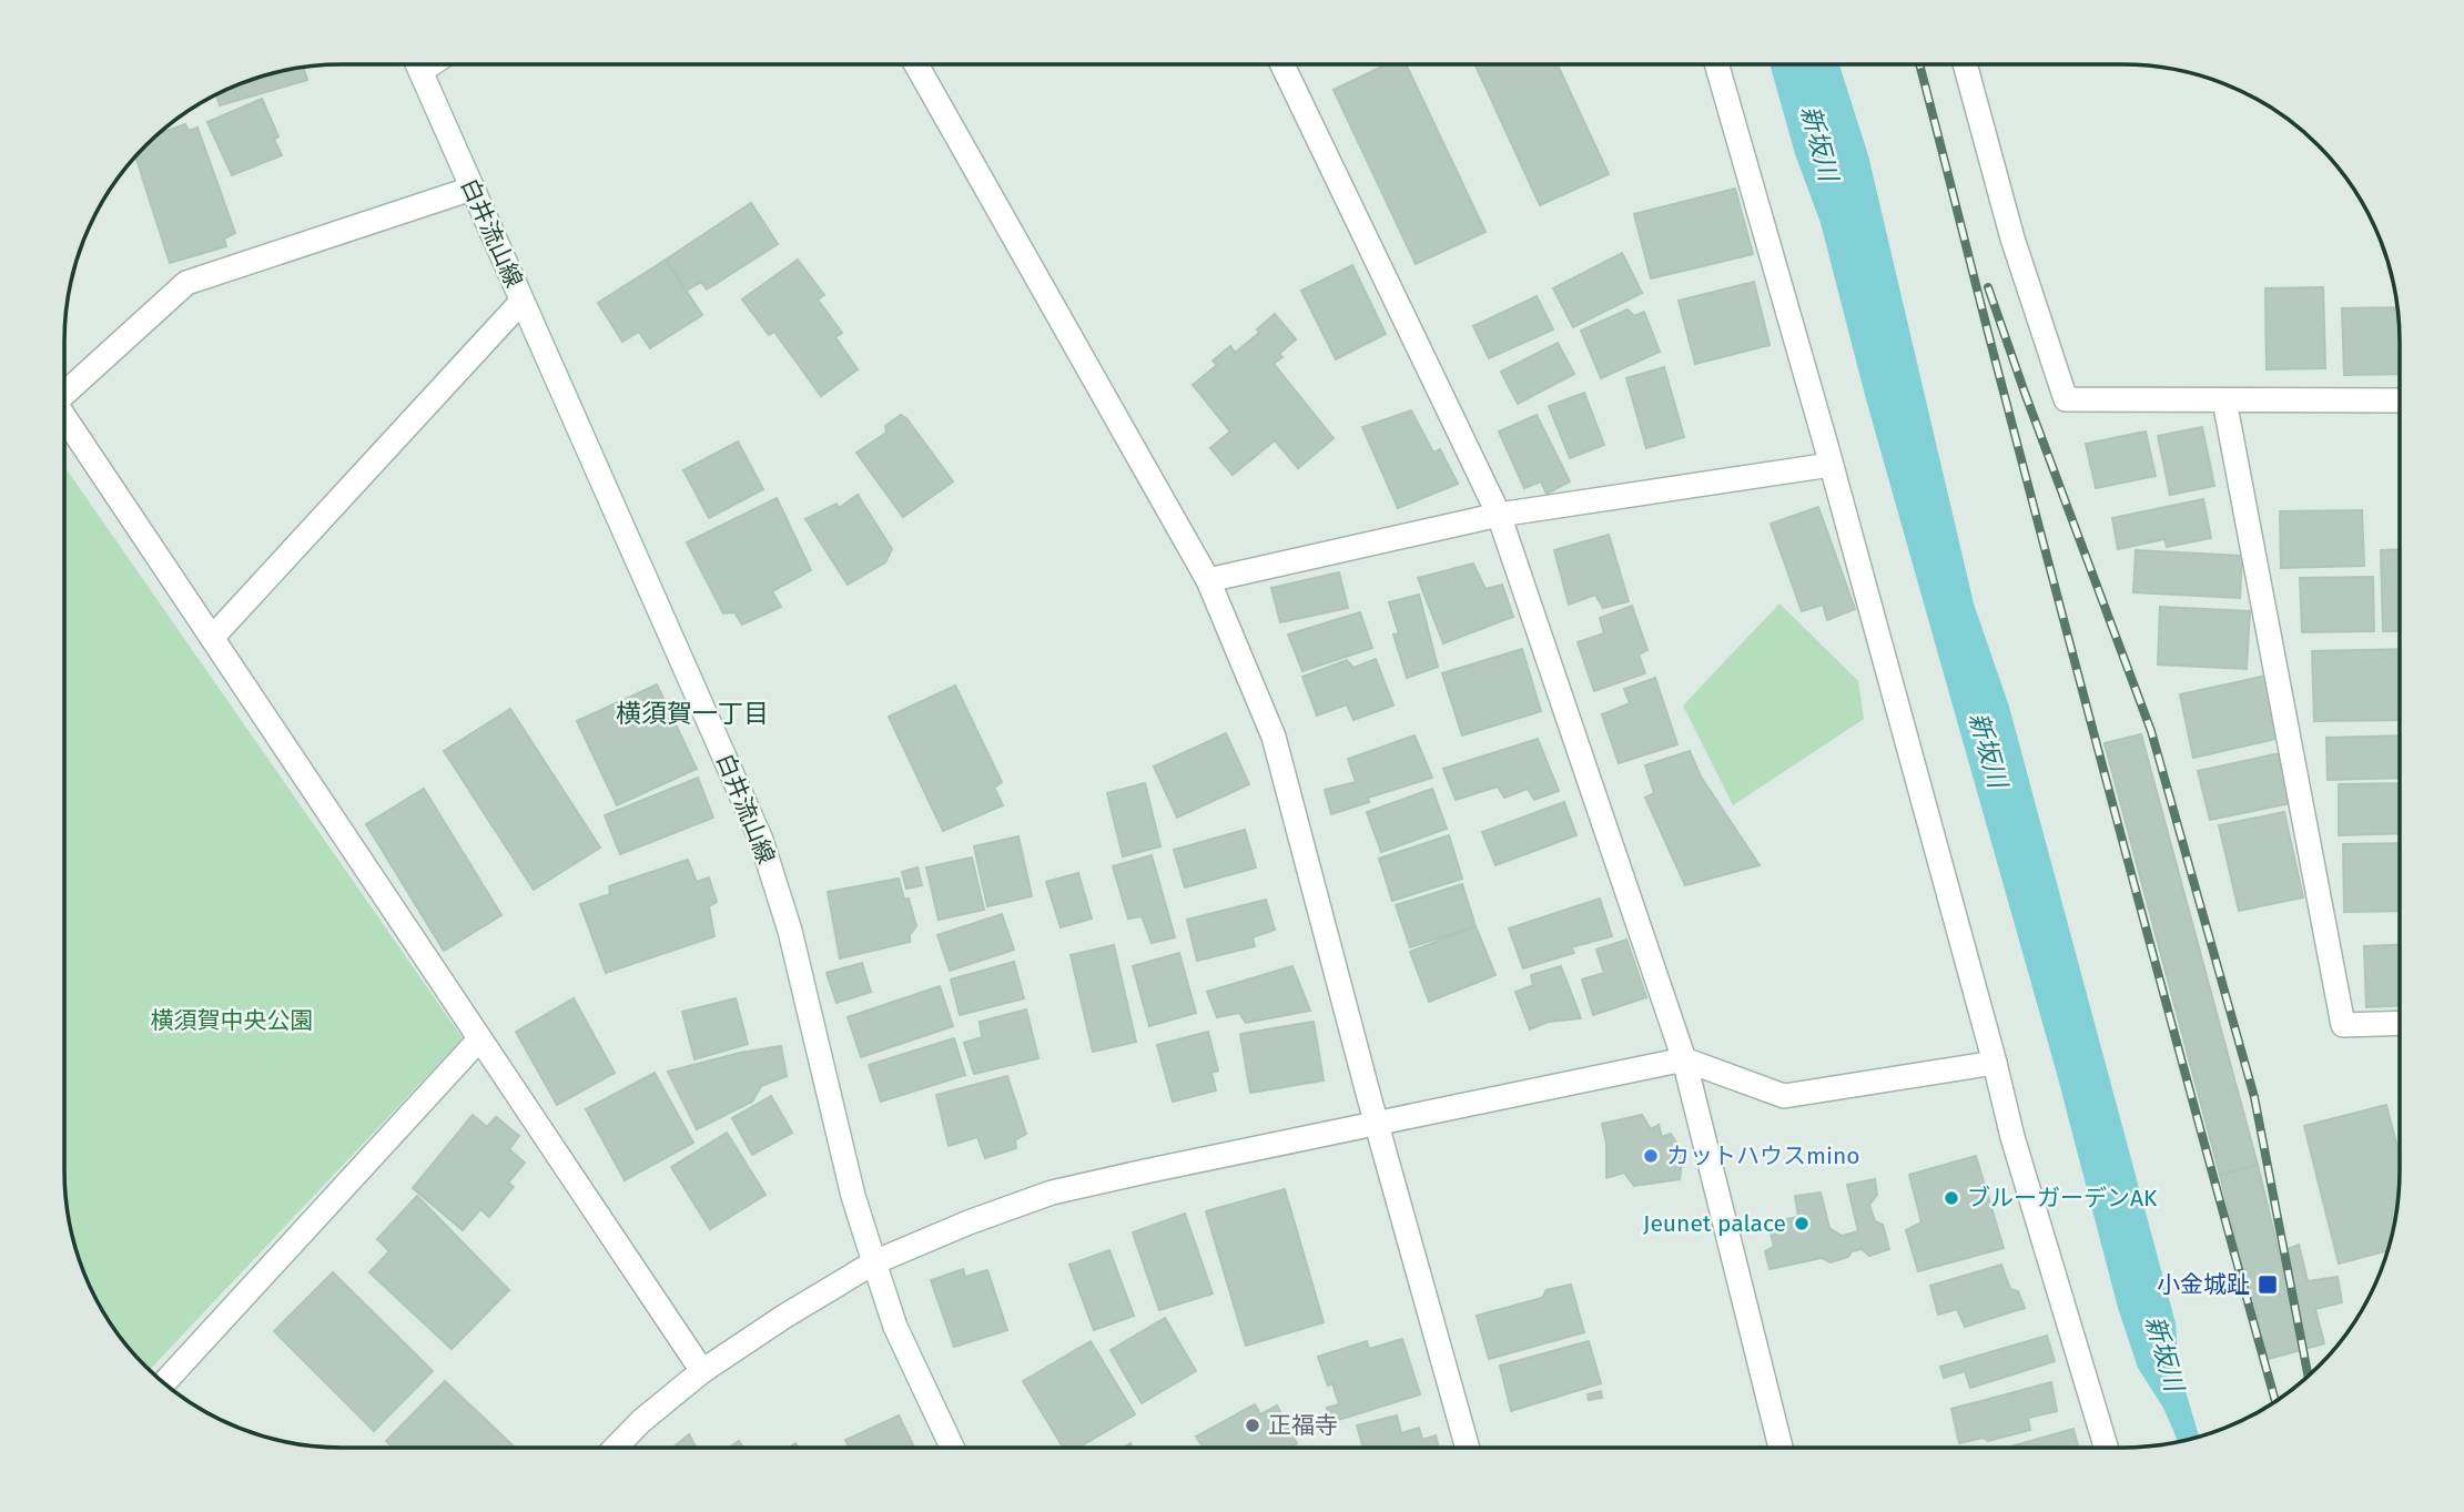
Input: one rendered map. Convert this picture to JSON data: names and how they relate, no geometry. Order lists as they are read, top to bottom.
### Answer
{
  "streets": {
    "street": ["白井流山線"]
  },
  "districts": ["横須賀一丁目"],
  "water": ["新坂川"],
  "parks": ["横須賀中央公園"],
  "places": {
    "other": [
      "カットハウスmino",
      "ブルーガーデンAK",
      "Jeunet palace",
      "正福寺"
    ],
    "transit": ["小金城趾"]
  }
}
